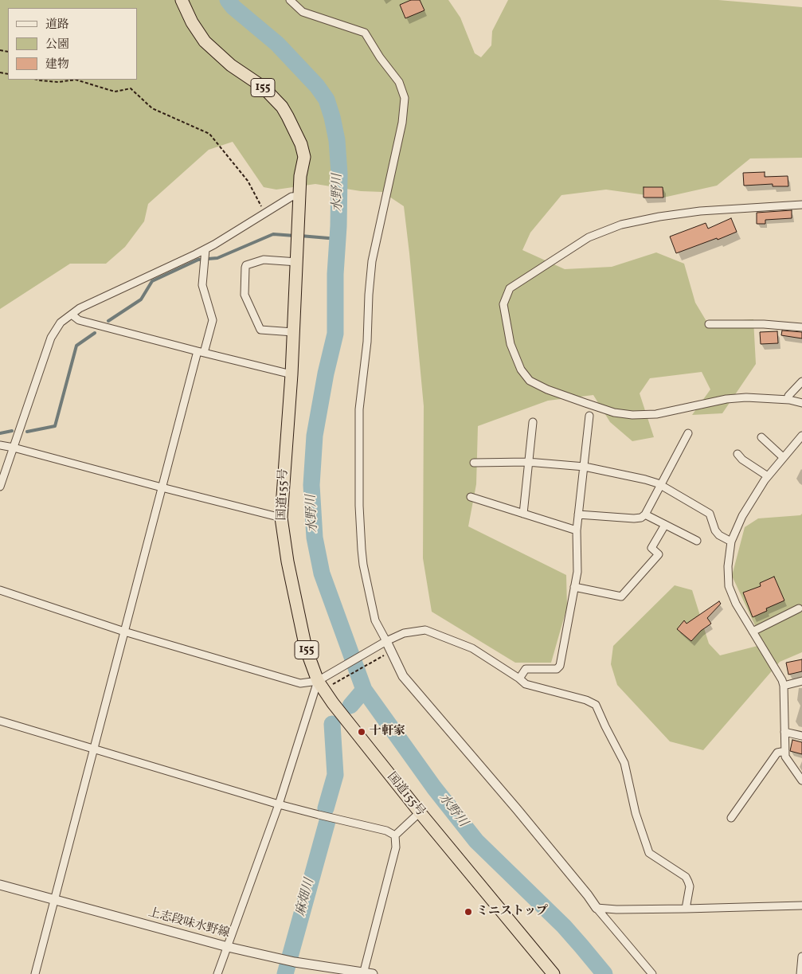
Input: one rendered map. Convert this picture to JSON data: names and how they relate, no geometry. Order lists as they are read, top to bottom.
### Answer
{
  "streets": {
    "highway": ["155", "国道155号"],
    "street": ["上志段味水野線"]
  },
  "water": ["水野川", "麻畑川"],
  "places": ["十軒家", "ミニストップ"],
  "legend": ["道路", "公園", "建物"]
}
